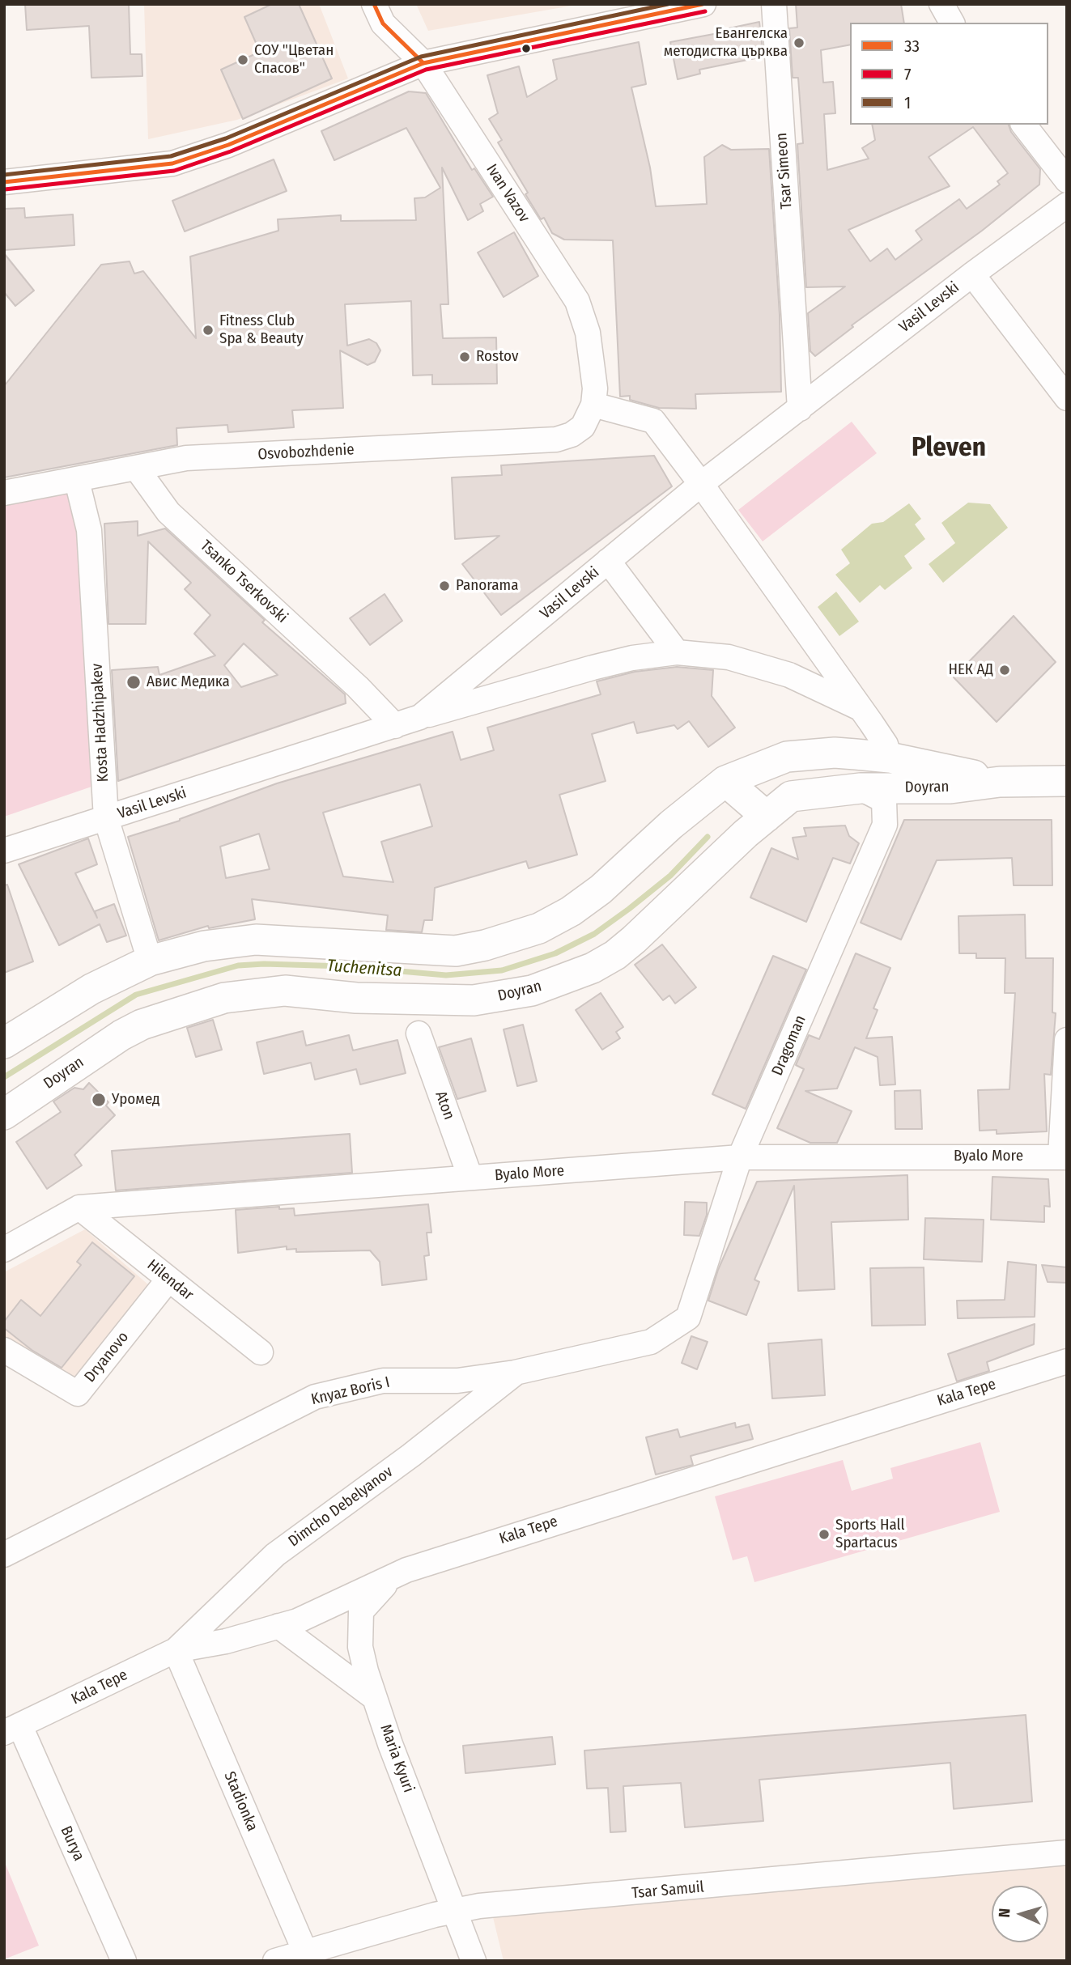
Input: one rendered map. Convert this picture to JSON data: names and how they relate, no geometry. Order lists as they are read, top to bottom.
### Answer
{
  "streets": {
    "main road": ["Doyran"],
    "street": [
      "Tsar Simeon",
      "Ivan Vazov",
      "Vasil Levski",
      "Osvobozhdenie",
      "Tsanko Tserkovski",
      "Kosta Hadzhipakev",
      "Dragoman",
      "Aton",
      "Byalo More",
      "Hilendar",
      "Dryanovo",
      "Knyaz Boris I",
      "Kala Tepe",
      "Dimcho Debelyanov",
      "Maria Kyuri",
      "Stadionka",
      "Burya",
      "Tsar Samuil"
    ]
  },
  "crossings": [
    ["Tsar Simeon", "Vasil Levski"],
    ["Ivan Vazov", "Osvobozhdenie"],
    ["Vasil Levski", "Tsanko Tserkovski"],
    ["Vasil Levski", "Kosta Hadzhipakev"],
    ["Osvobozhdenie", "Tsanko Tserkovski"],
    ["Osvobozhdenie", "Kosta Hadzhipakev"],
    ["Kosta Hadzhipakev", "Doyran"],
    ["Doyran", "Dragoman"],
    ["Dragoman", "Byalo More"],
    ["Dragoman", "Knyaz Boris I"],
    ["Aton", "Byalo More"],
    ["Byalo More", "Hilendar"],
    ["Hilendar", "Dryanovo"],
    ["Knyaz Boris I", "Dimcho Debelyanov"],
    ["Kala Tepe", "Dimcho Debelyanov"],
    ["Kala Tepe", "Maria Kyuri"],
    ["Kala Tepe", "Stadionka"],
    ["Kala Tepe", "Burya"],
    ["Dimcho Debelyanov", "Stadionka"],
    ["Maria Kyuri", "Tsar Samuil"],
    ["Stadionka", "Tsar Samuil"]
  ],
  "districts": ["Pleven"],
  "water": ["Tuchenitsa"],
  "places": [
    "Евангелска методистка църква",
    "СОУ \"Цветан Спасов\"",
    "Fitness Club Spa & Beauty",
    "Rostov",
    "Panorama",
    "НЕК АД",
    "Авис Медика",
    "Уромед",
    "Sports Hall Spartacus"
  ],
  "lines": ["transit line 33", "transit line 1", "transit line 7"],
  "legend": ["33", "7", "1"],
  "north": "left"
}
